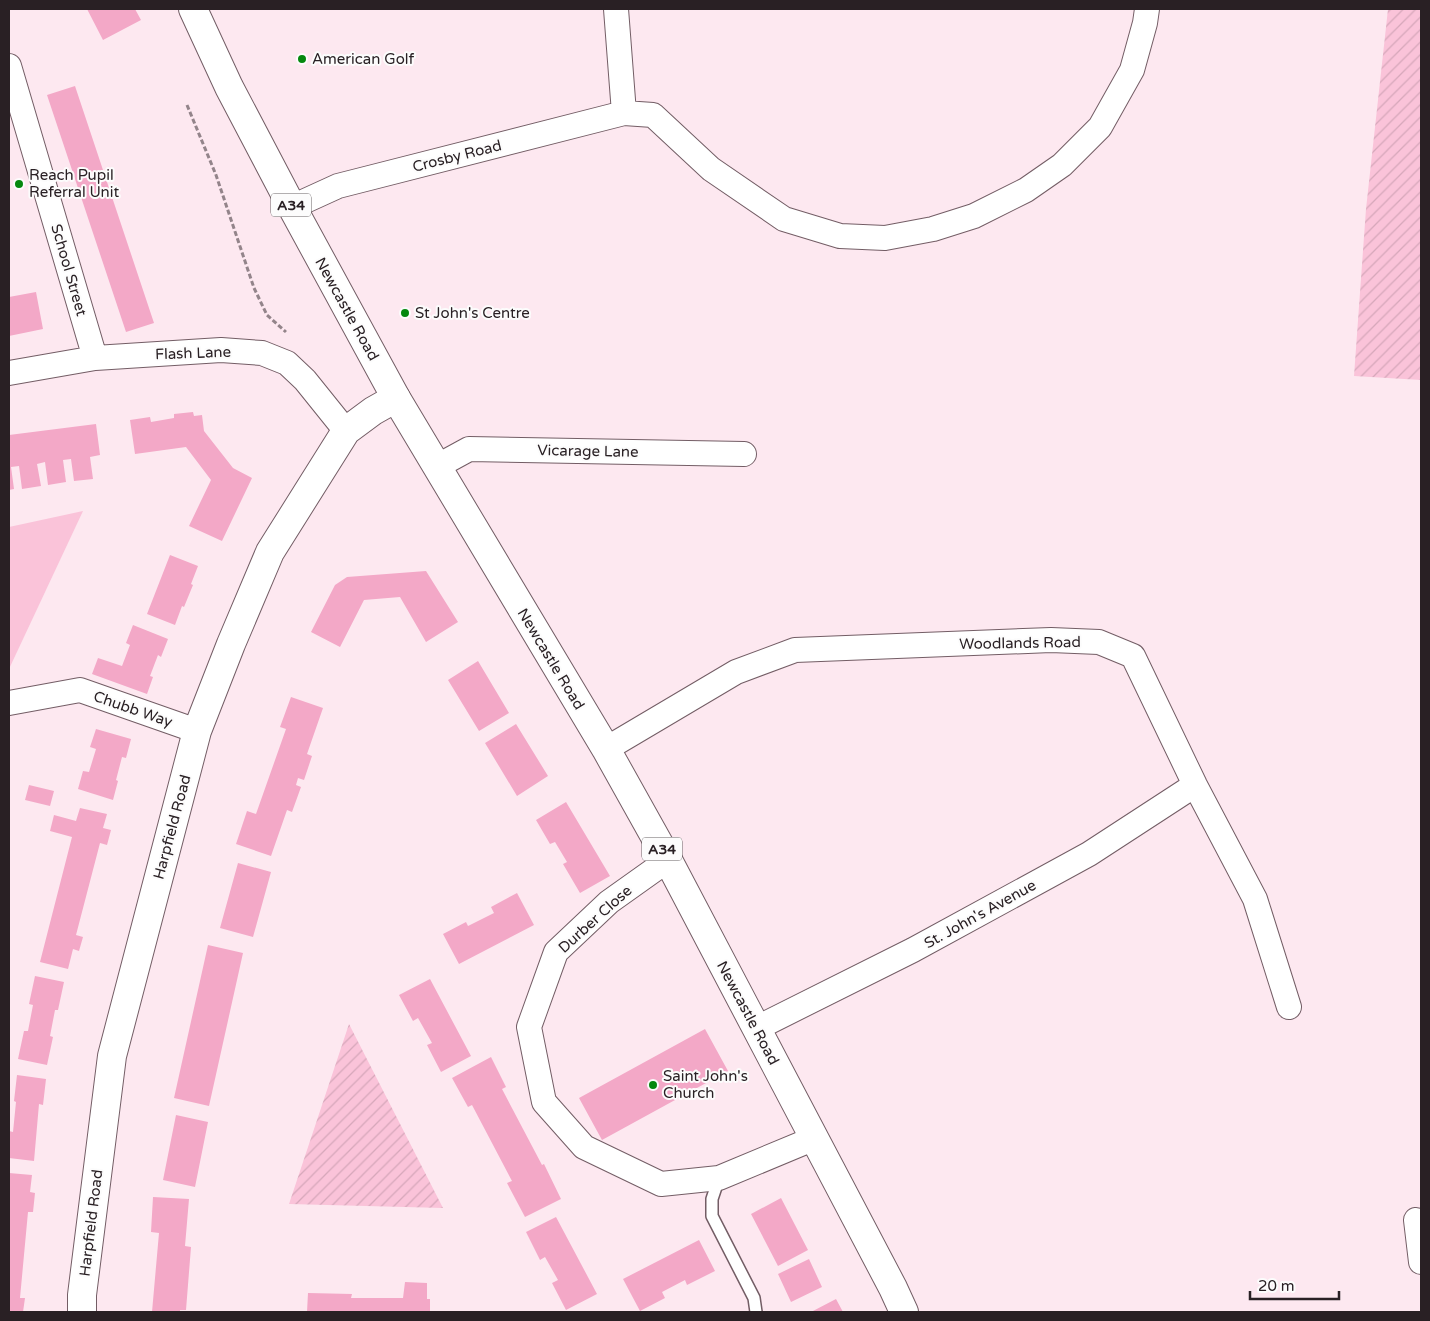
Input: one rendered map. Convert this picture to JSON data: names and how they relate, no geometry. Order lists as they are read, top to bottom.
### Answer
{
  "streets": {
    "main road": ["A34", "Newcastle Road", "Harpfield Road"],
    "street": [
      "Crosby Road",
      "School Street",
      "Flash Lane",
      "Vicarage Lane",
      "Woodlands Road",
      "Chubb Way",
      "St. John's Avenue",
      "Durber Close"
    ]
  },
  "crossings": [
    ["Crosby Road", "Newcastle Road"],
    ["School Street", "Flash Lane"],
    ["Newcastle Road", "Vicarage Lane"],
    ["Newcastle Road", "Woodlands Road"],
    ["Newcastle Road", "Harpfield Road"],
    ["Newcastle Road", "St. John's Avenue"],
    ["Newcastle Road", "Durber Close"],
    ["Flash Lane", "Harpfield Road"],
    ["Woodlands Road", "St. John's Avenue"],
    ["Chubb Way", "Harpfield Road"]
  ],
  "places": [
    "American Golf",
    "Reach Pupil Referral Unit",
    "St John's Centre",
    "Saint John's Church"
  ],
  "scale_bar": "20 m"
}
